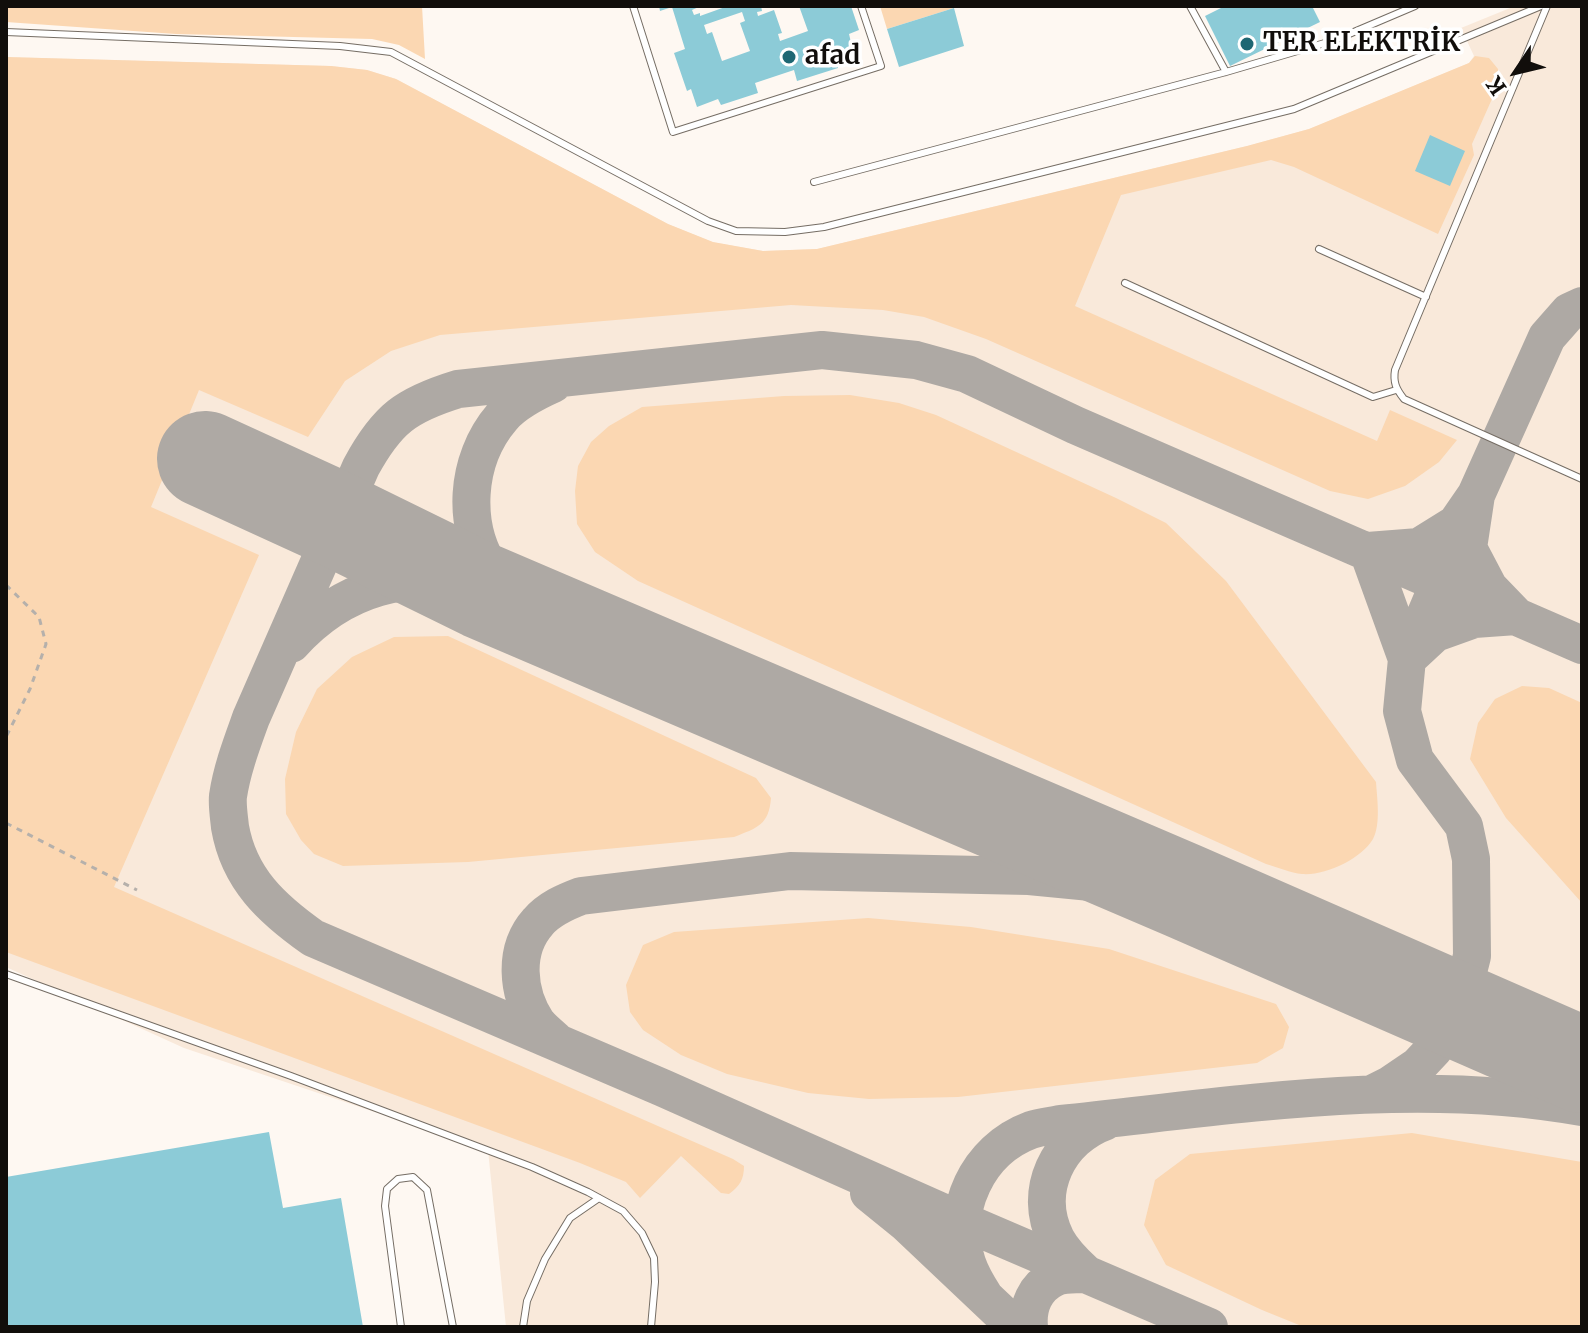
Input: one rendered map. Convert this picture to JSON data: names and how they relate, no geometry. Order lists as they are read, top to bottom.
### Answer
{
  "places": ["TER ELEKTRİK", "afad"],
  "north": "bottom left"
}
